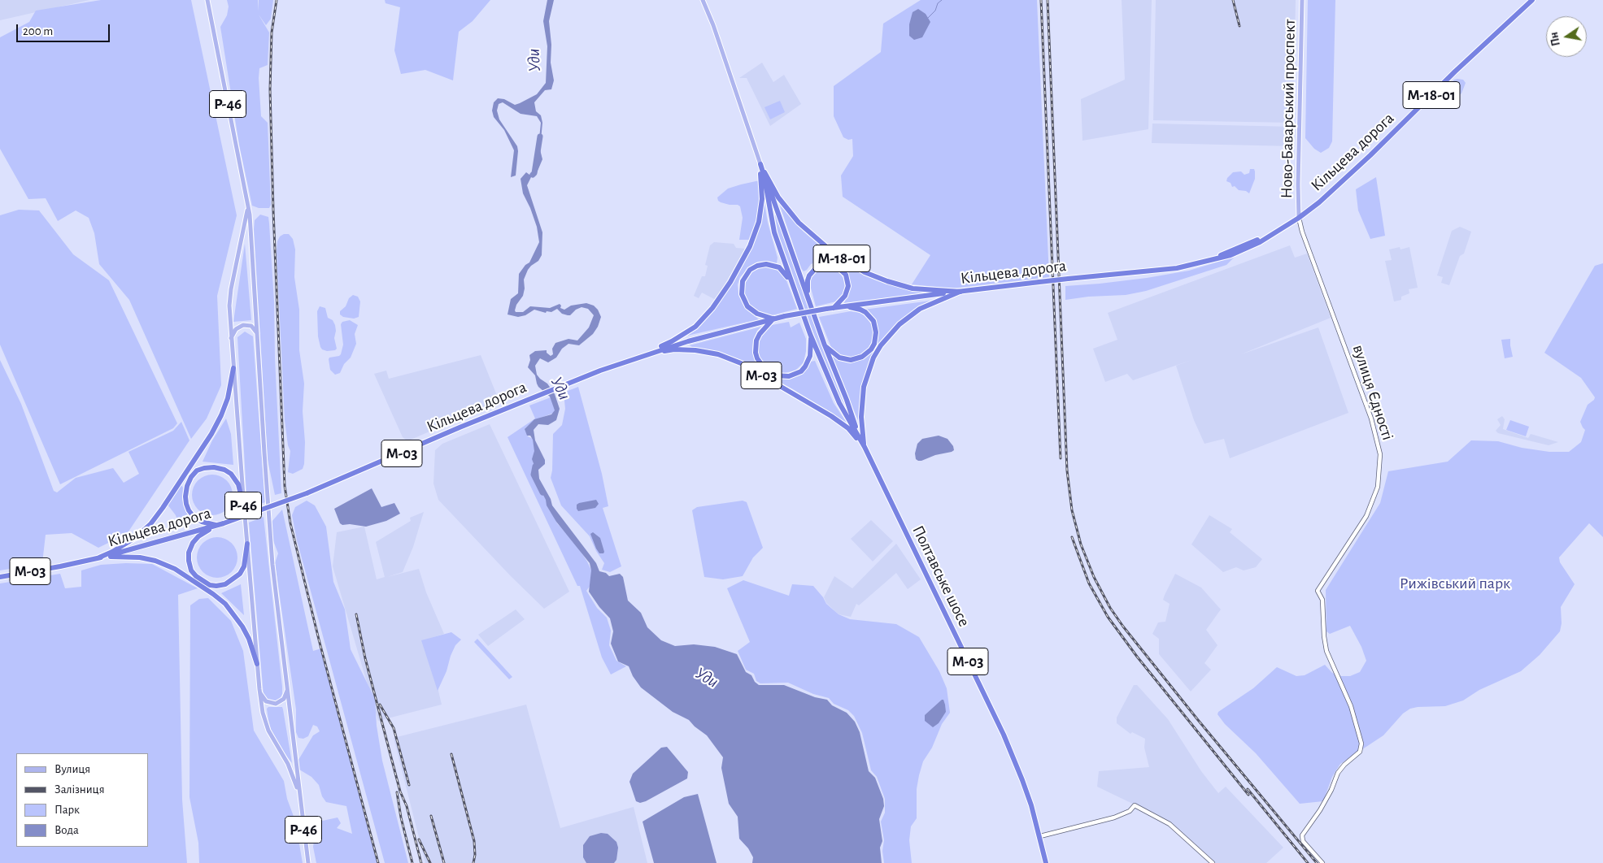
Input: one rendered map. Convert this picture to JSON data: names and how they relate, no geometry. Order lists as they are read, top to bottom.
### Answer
{
  "streets": {
    "highway": [
      "М-18-01",
      "Кільцева дорога",
      "М-03",
      "Полтавське шосе"
    ],
    "main road": ["Р-46", "Ново-Баварський проспект"],
    "street": ["вулиця Єдності"]
  },
  "crossings": [
    ["М-18-01", "Кільцева дорога"],
    ["М-18-01", "М-03"],
    ["М-18-01", "Полтавське шосе"],
    ["Ново-Баварський проспект", "Кільцева дорога"],
    ["Ново-Баварський проспект", "вулиця Єдності"],
    ["Кільцева дорога", "М-03"],
    ["Кільцева дорога", "вулиця Єдності"],
    ["М-03", "Полтавське шосе"]
  ],
  "water": ["Уди"],
  "parks": ["Рижівський парк"],
  "legend": [
    "Вулиця",
    "Залізниця",
    "Парк",
    "Вода"
  ],
  "scale_bar": "200 m",
  "north": "left"
}
